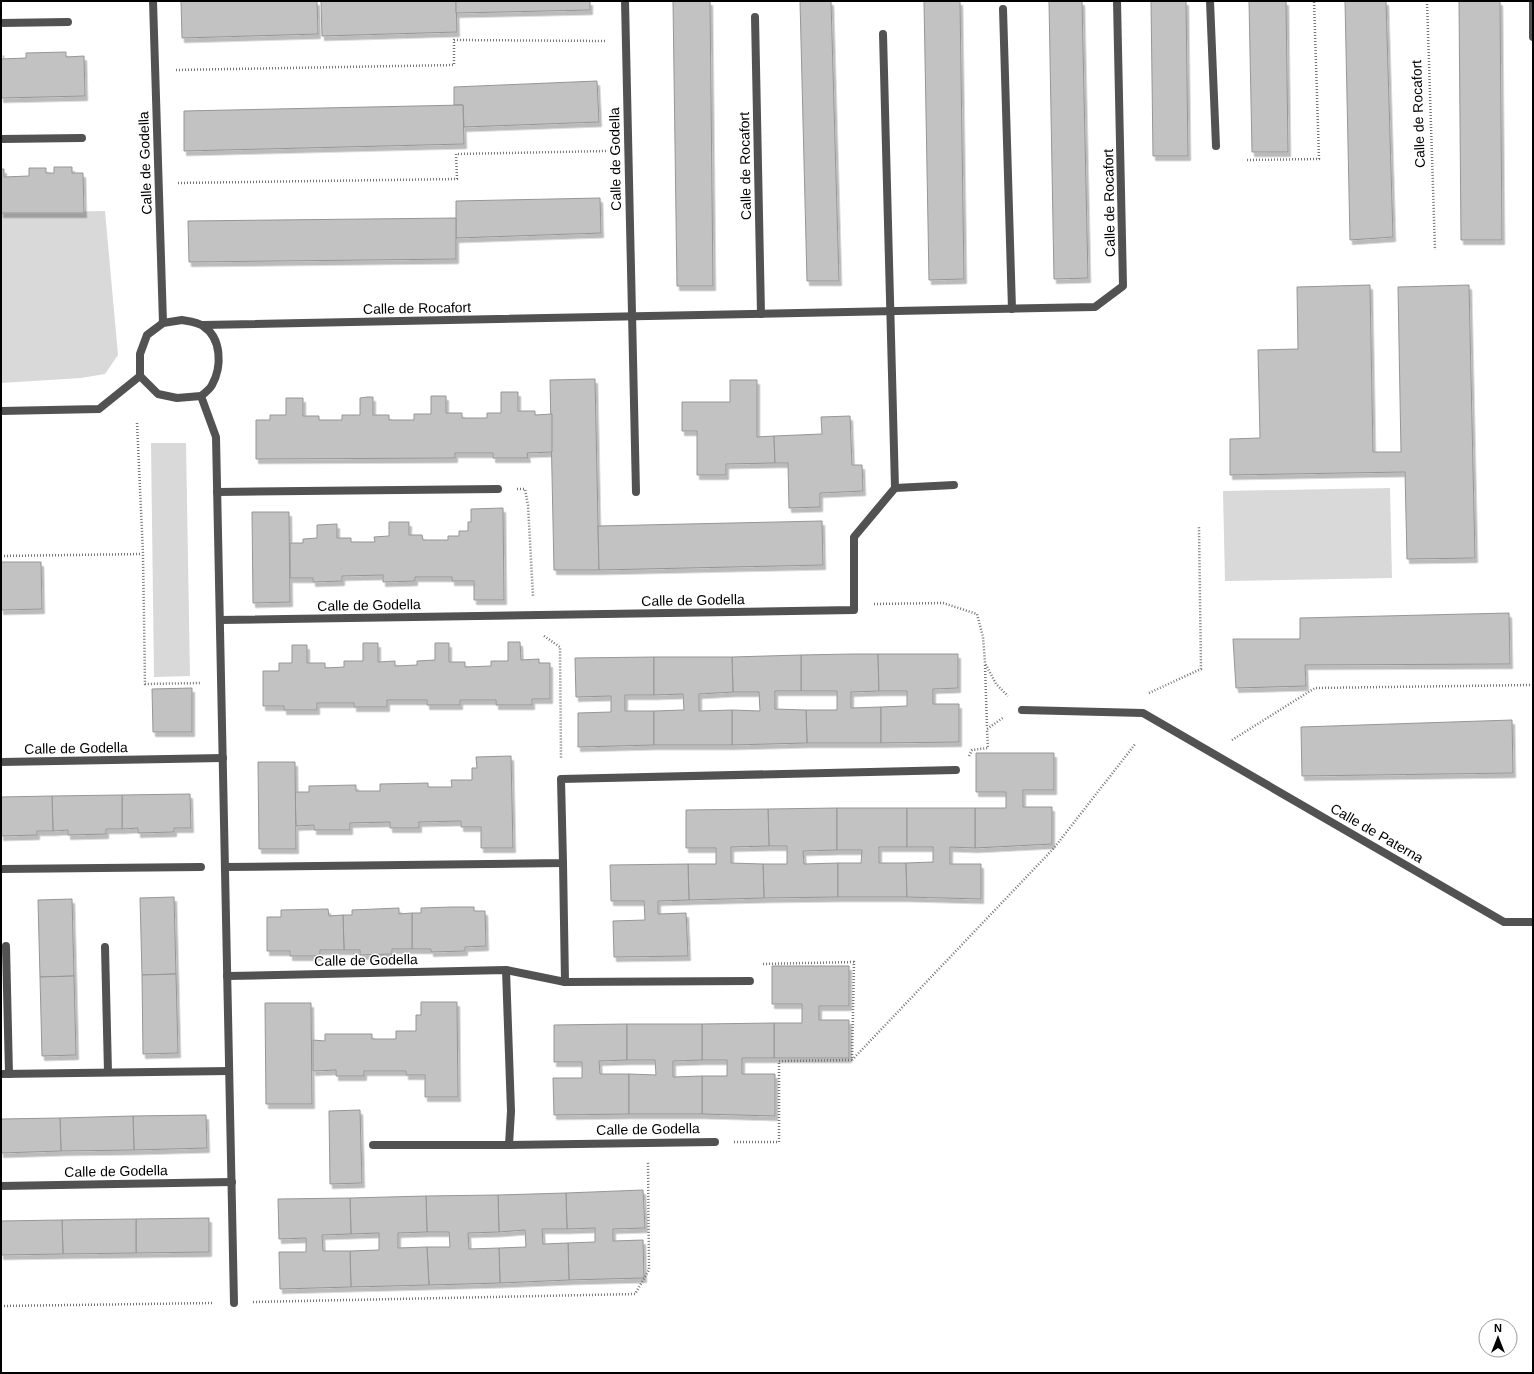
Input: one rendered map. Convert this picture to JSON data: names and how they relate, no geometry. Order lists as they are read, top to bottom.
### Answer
{
  "streets": {
    "street": ["Calle de Rocafort", "Calle de Godella", "Calle de Paterna"]
  },
  "crossings": [
    ["Calle de Rocafort", "Calle de Godella"]
  ],
  "north": "top"
}
